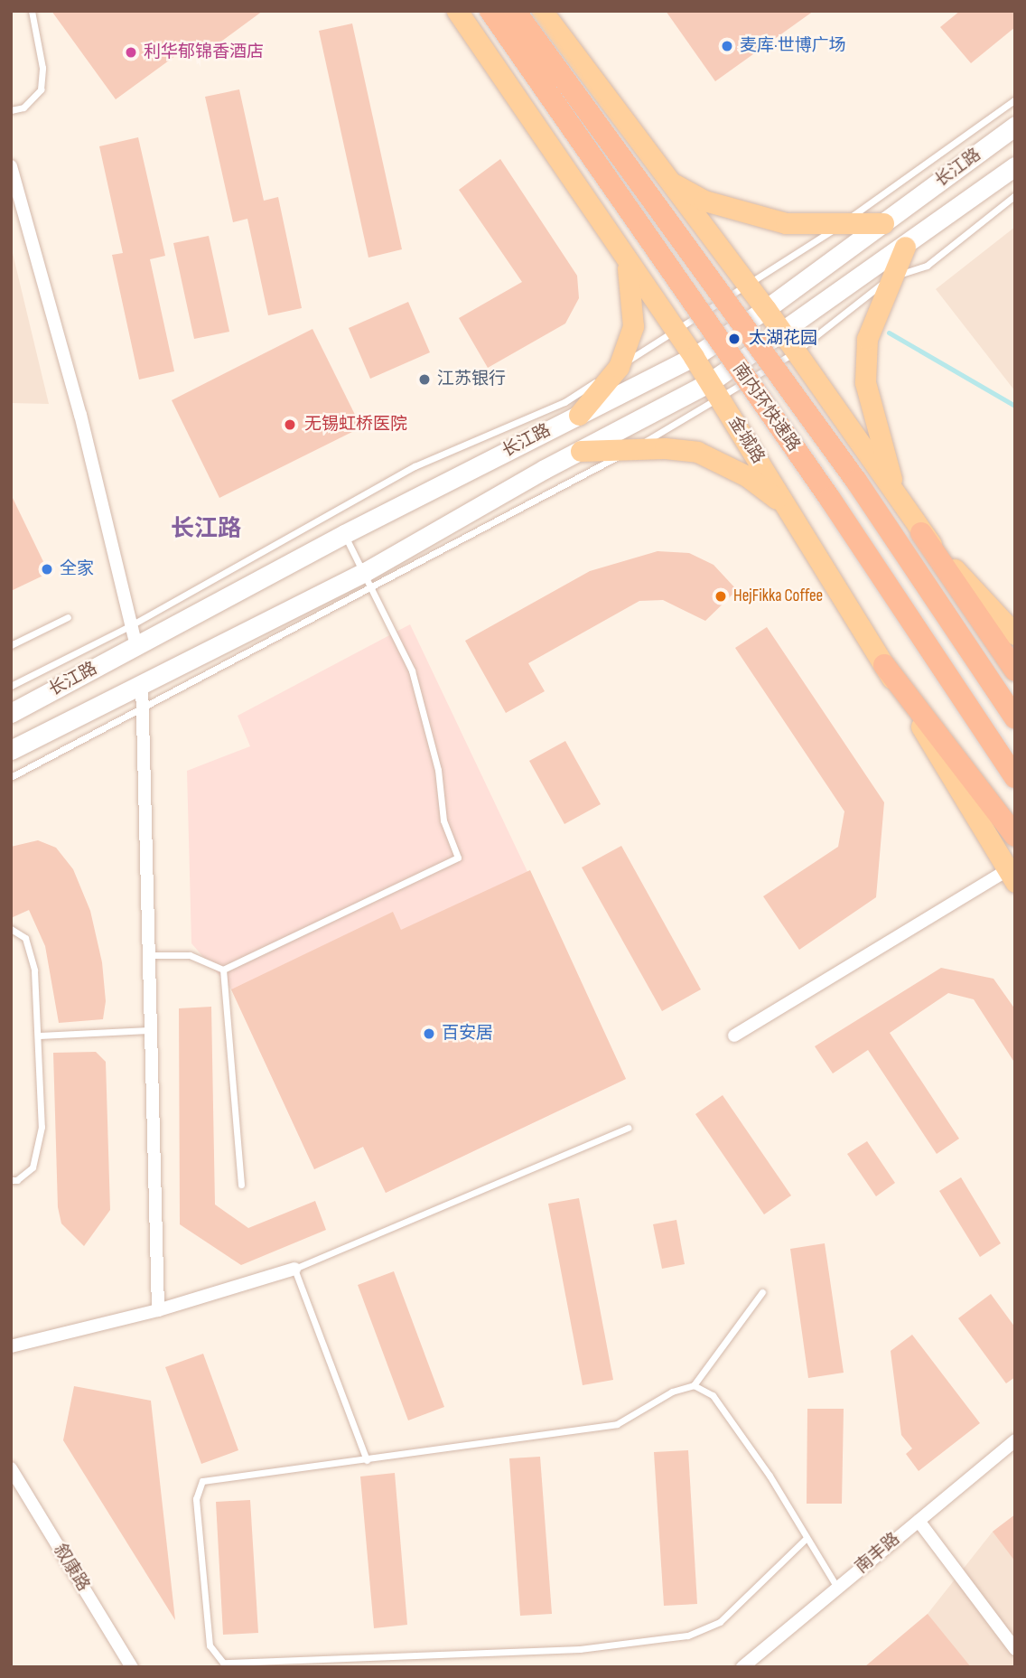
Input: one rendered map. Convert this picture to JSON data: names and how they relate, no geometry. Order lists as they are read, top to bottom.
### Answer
{
  "streets": {
    "highway": ["南内环快速路"],
    "main road": ["长江路", "金城路"],
    "street": ["南丰路", "叙康路"]
  },
  "crossings": [
    ["长江路", "金城路"]
  ],
  "districts": ["长江路"],
  "places": [
    "麦库·世博广场",
    "利华郁锦香酒店",
    "太湖花园",
    "江苏银行",
    "无锡虹桥医院",
    "全家",
    "HejFikka Coffee",
    "百安居"
  ]
}
